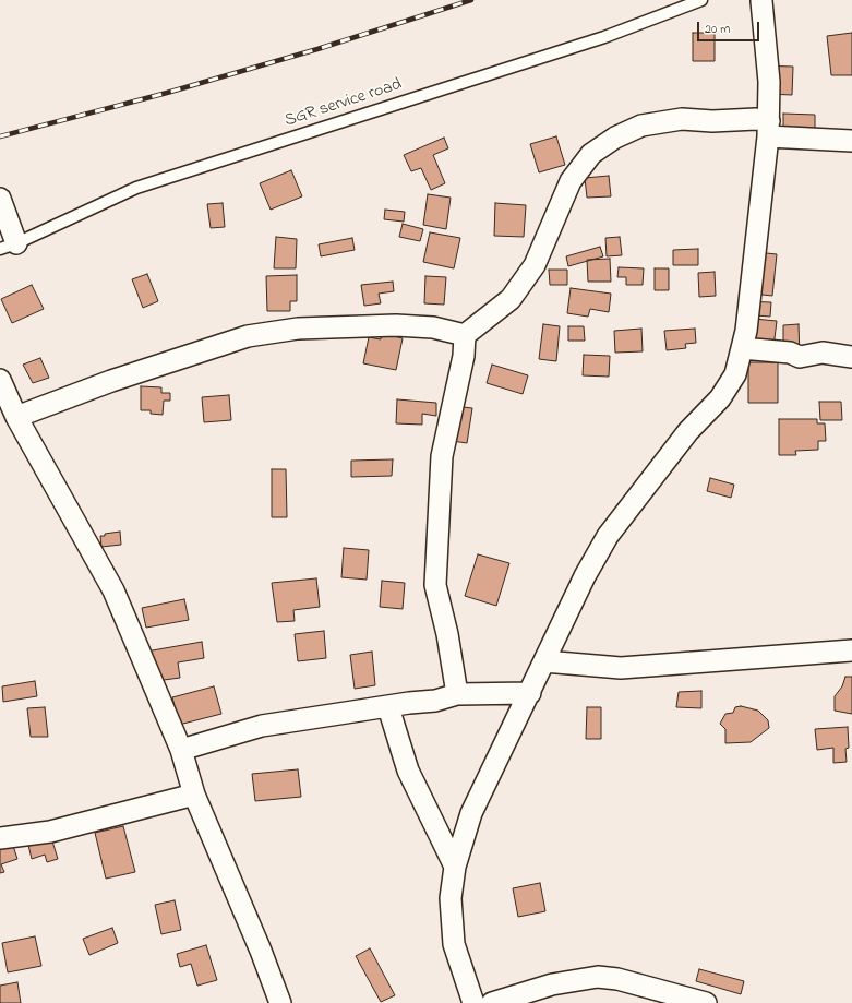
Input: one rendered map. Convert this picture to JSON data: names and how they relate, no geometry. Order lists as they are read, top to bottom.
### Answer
{
  "streets": {
    "lane": ["SGR service road"]
  },
  "scale_bar": "20 m"
}
